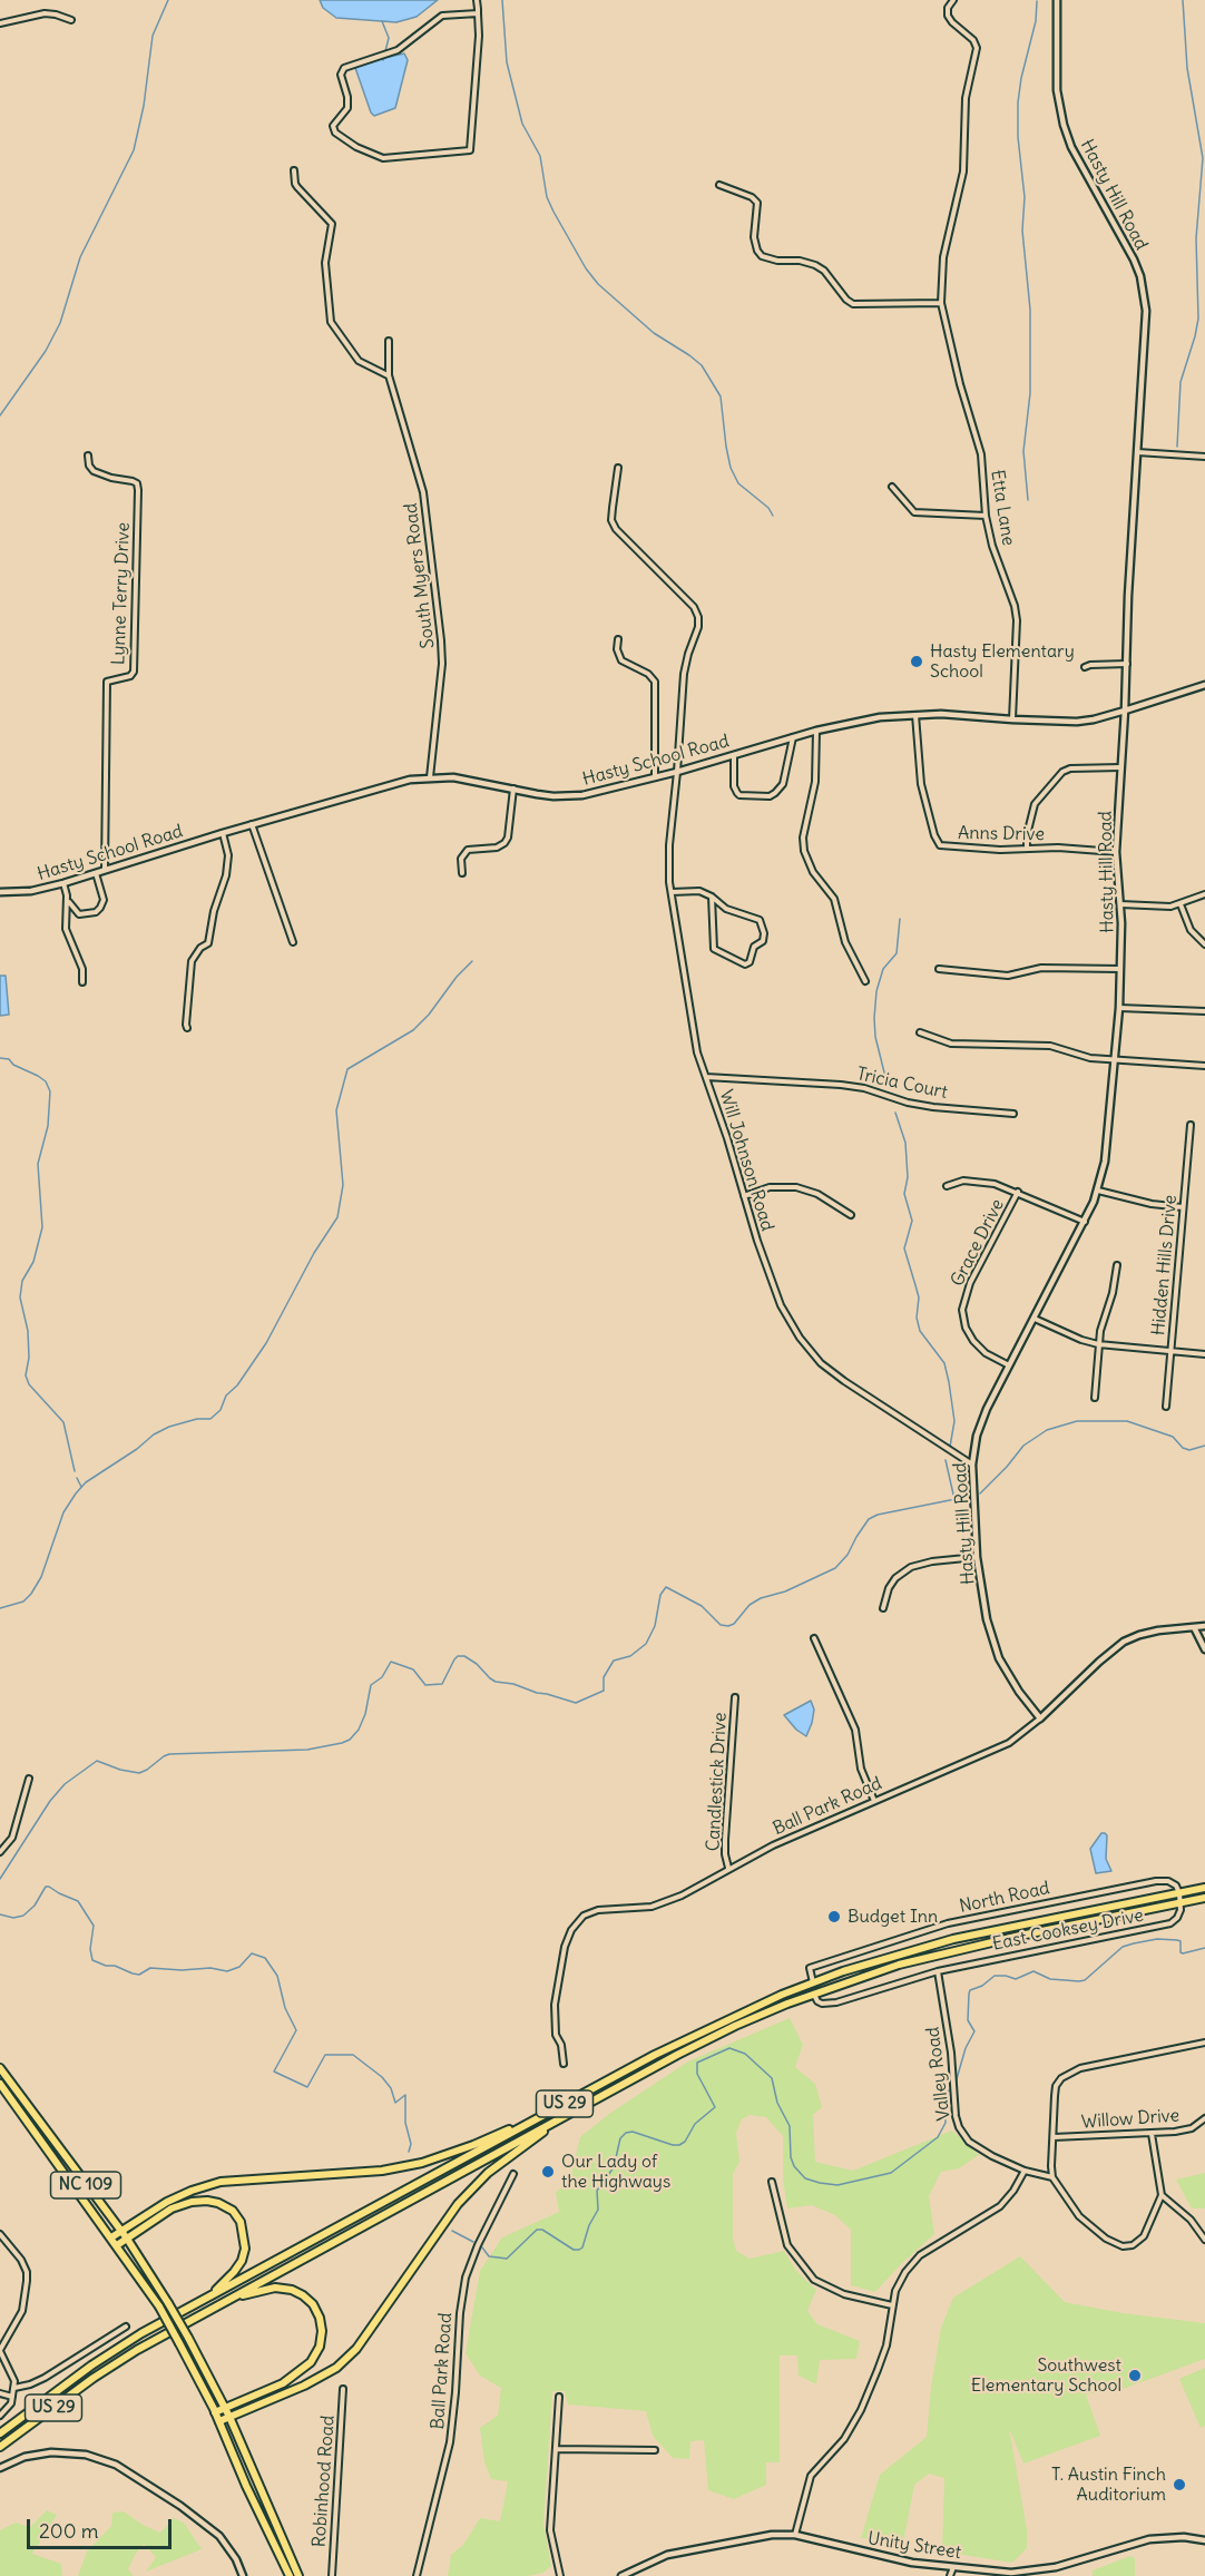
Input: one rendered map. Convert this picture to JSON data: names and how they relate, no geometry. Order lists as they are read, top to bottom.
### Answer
{
  "streets": {
    "main road": ["US 29", "NC 109"],
    "street": [
      "Hasty Hill Road",
      "Etta Lane",
      "South Myers Road",
      "Lynne Terry Drive",
      "Hasty School Road",
      "Anns Drive",
      "Tricia Court",
      "Will Johnson Road",
      "Grace Drive",
      "Hidden Hills Drive",
      "Candlestick Drive",
      "Ball Park Road",
      "North Road",
      "East Cooksey Drive",
      "Valley Road",
      "Willow Drive",
      "Robinhood Road",
      "Unity Street"
    ]
  },
  "crossings": [
    ["Hasty Hill Road", "Hasty School Road"],
    ["Hasty Hill Road", "Anns Drive"],
    ["Hasty Hill Road", "Will Johnson Road"],
    ["Hasty Hill Road", "Grace Drive"],
    ["Hasty Hill Road", "Ball Park Road"],
    ["Etta Lane", "Hasty School Road"],
    ["South Myers Road", "Hasty School Road"],
    ["Lynne Terry Drive", "Hasty School Road"],
    ["Hasty School Road", "Anns Drive"],
    ["Hasty School Road", "Will Johnson Road"],
    ["Tricia Court", "Will Johnson Road"],
    ["Candlestick Drive", "Ball Park Road"],
    ["North Road", "US 29"],
    ["East Cooksey Drive", "Valley Road"],
    ["East Cooksey Drive", "US 29"]
  ],
  "places": [
    "Hasty Elementary School",
    "Budget Inn",
    "Our Lady of the Highways",
    "Southwest Elementary School",
    "T. Austin Finch Auditorium"
  ],
  "scale_bar": "200 m"
}
